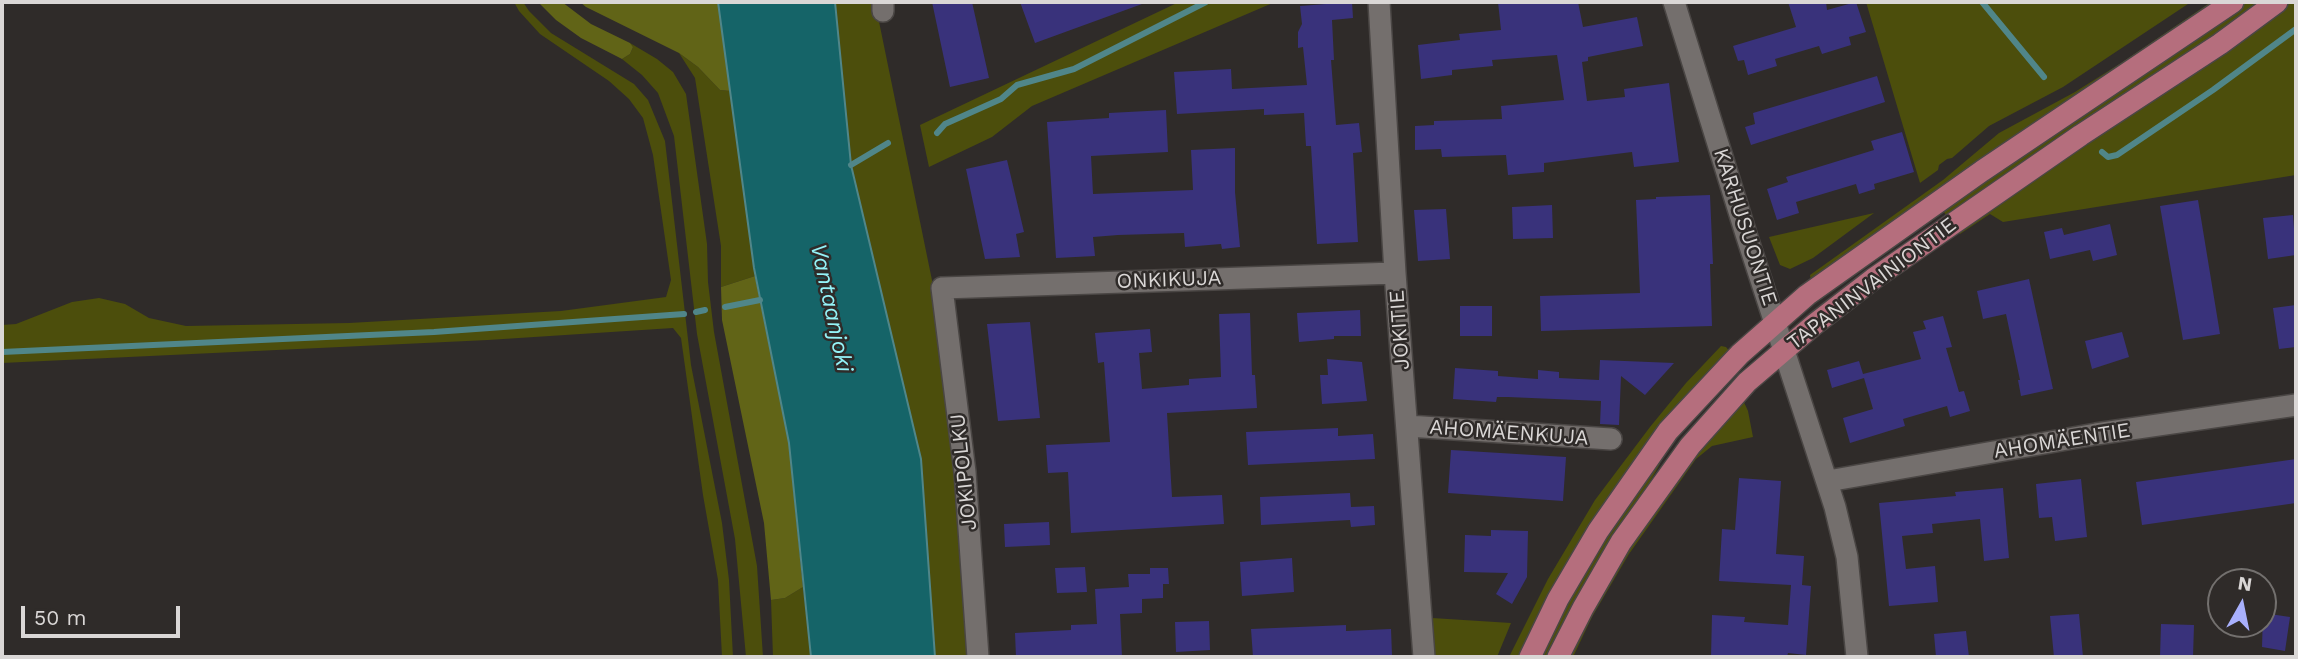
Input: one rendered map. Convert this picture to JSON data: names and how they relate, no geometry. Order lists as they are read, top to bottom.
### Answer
{
  "streets": {
    "main road": ["TAPANINVAINIONTIE"],
    "street": [
      "KARHUSUONTIE",
      "ONKIKUJA",
      "JOKITIE",
      "AHOMÄENKUJA",
      "AHOMÄENTIE",
      "JOKIPOLKU"
    ]
  },
  "crossings": [
    ["KARHUSUONTIE", "TAPANINVAINIONTIE"],
    ["KARHUSUONTIE", "AHOMÄENTIE"],
    ["ONKIKUJA", "JOKITIE"],
    ["ONKIKUJA", "JOKIPOLKU"],
    ["JOKITIE", "AHOMÄENKUJA"]
  ],
  "water": ["Vantaanjoki"],
  "scale_bar": "50 m",
  "north": "top"
}
